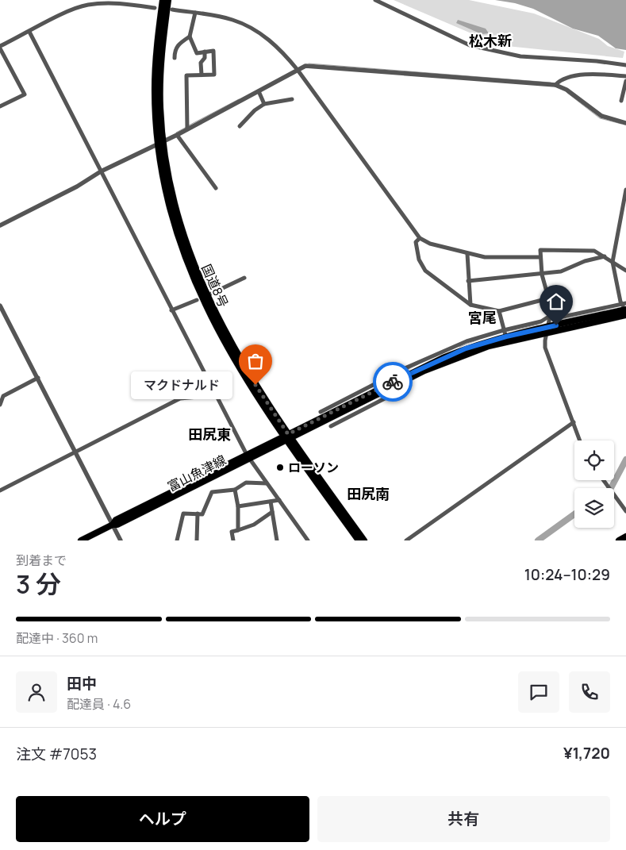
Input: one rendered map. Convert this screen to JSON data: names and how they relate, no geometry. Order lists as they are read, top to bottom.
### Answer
{
  "streets": {
    "main road": ["国道8号", "富山魚津線"]
  },
  "crossings": [
    ["国道8号", "富山魚津線"]
  ],
  "districts": [
    "松木新",
    "宮尾",
    "田尻東",
    "田尻南"
  ],
  "places": ["マクドナルド", "ローソン"],
  "page": {
    "bubble": "マクドナルド",
    "heading": ["3 分", "到着まで", "10:24–10:29"],
    "panel": [
      "田中",
      "配達員 · 4.6",
      "注文 #7053",
      "¥1,720"
    ],
    "bar": "配達中 · 360 m",
    "buttons": ["ヘルプ", "共有"]
  }
}
